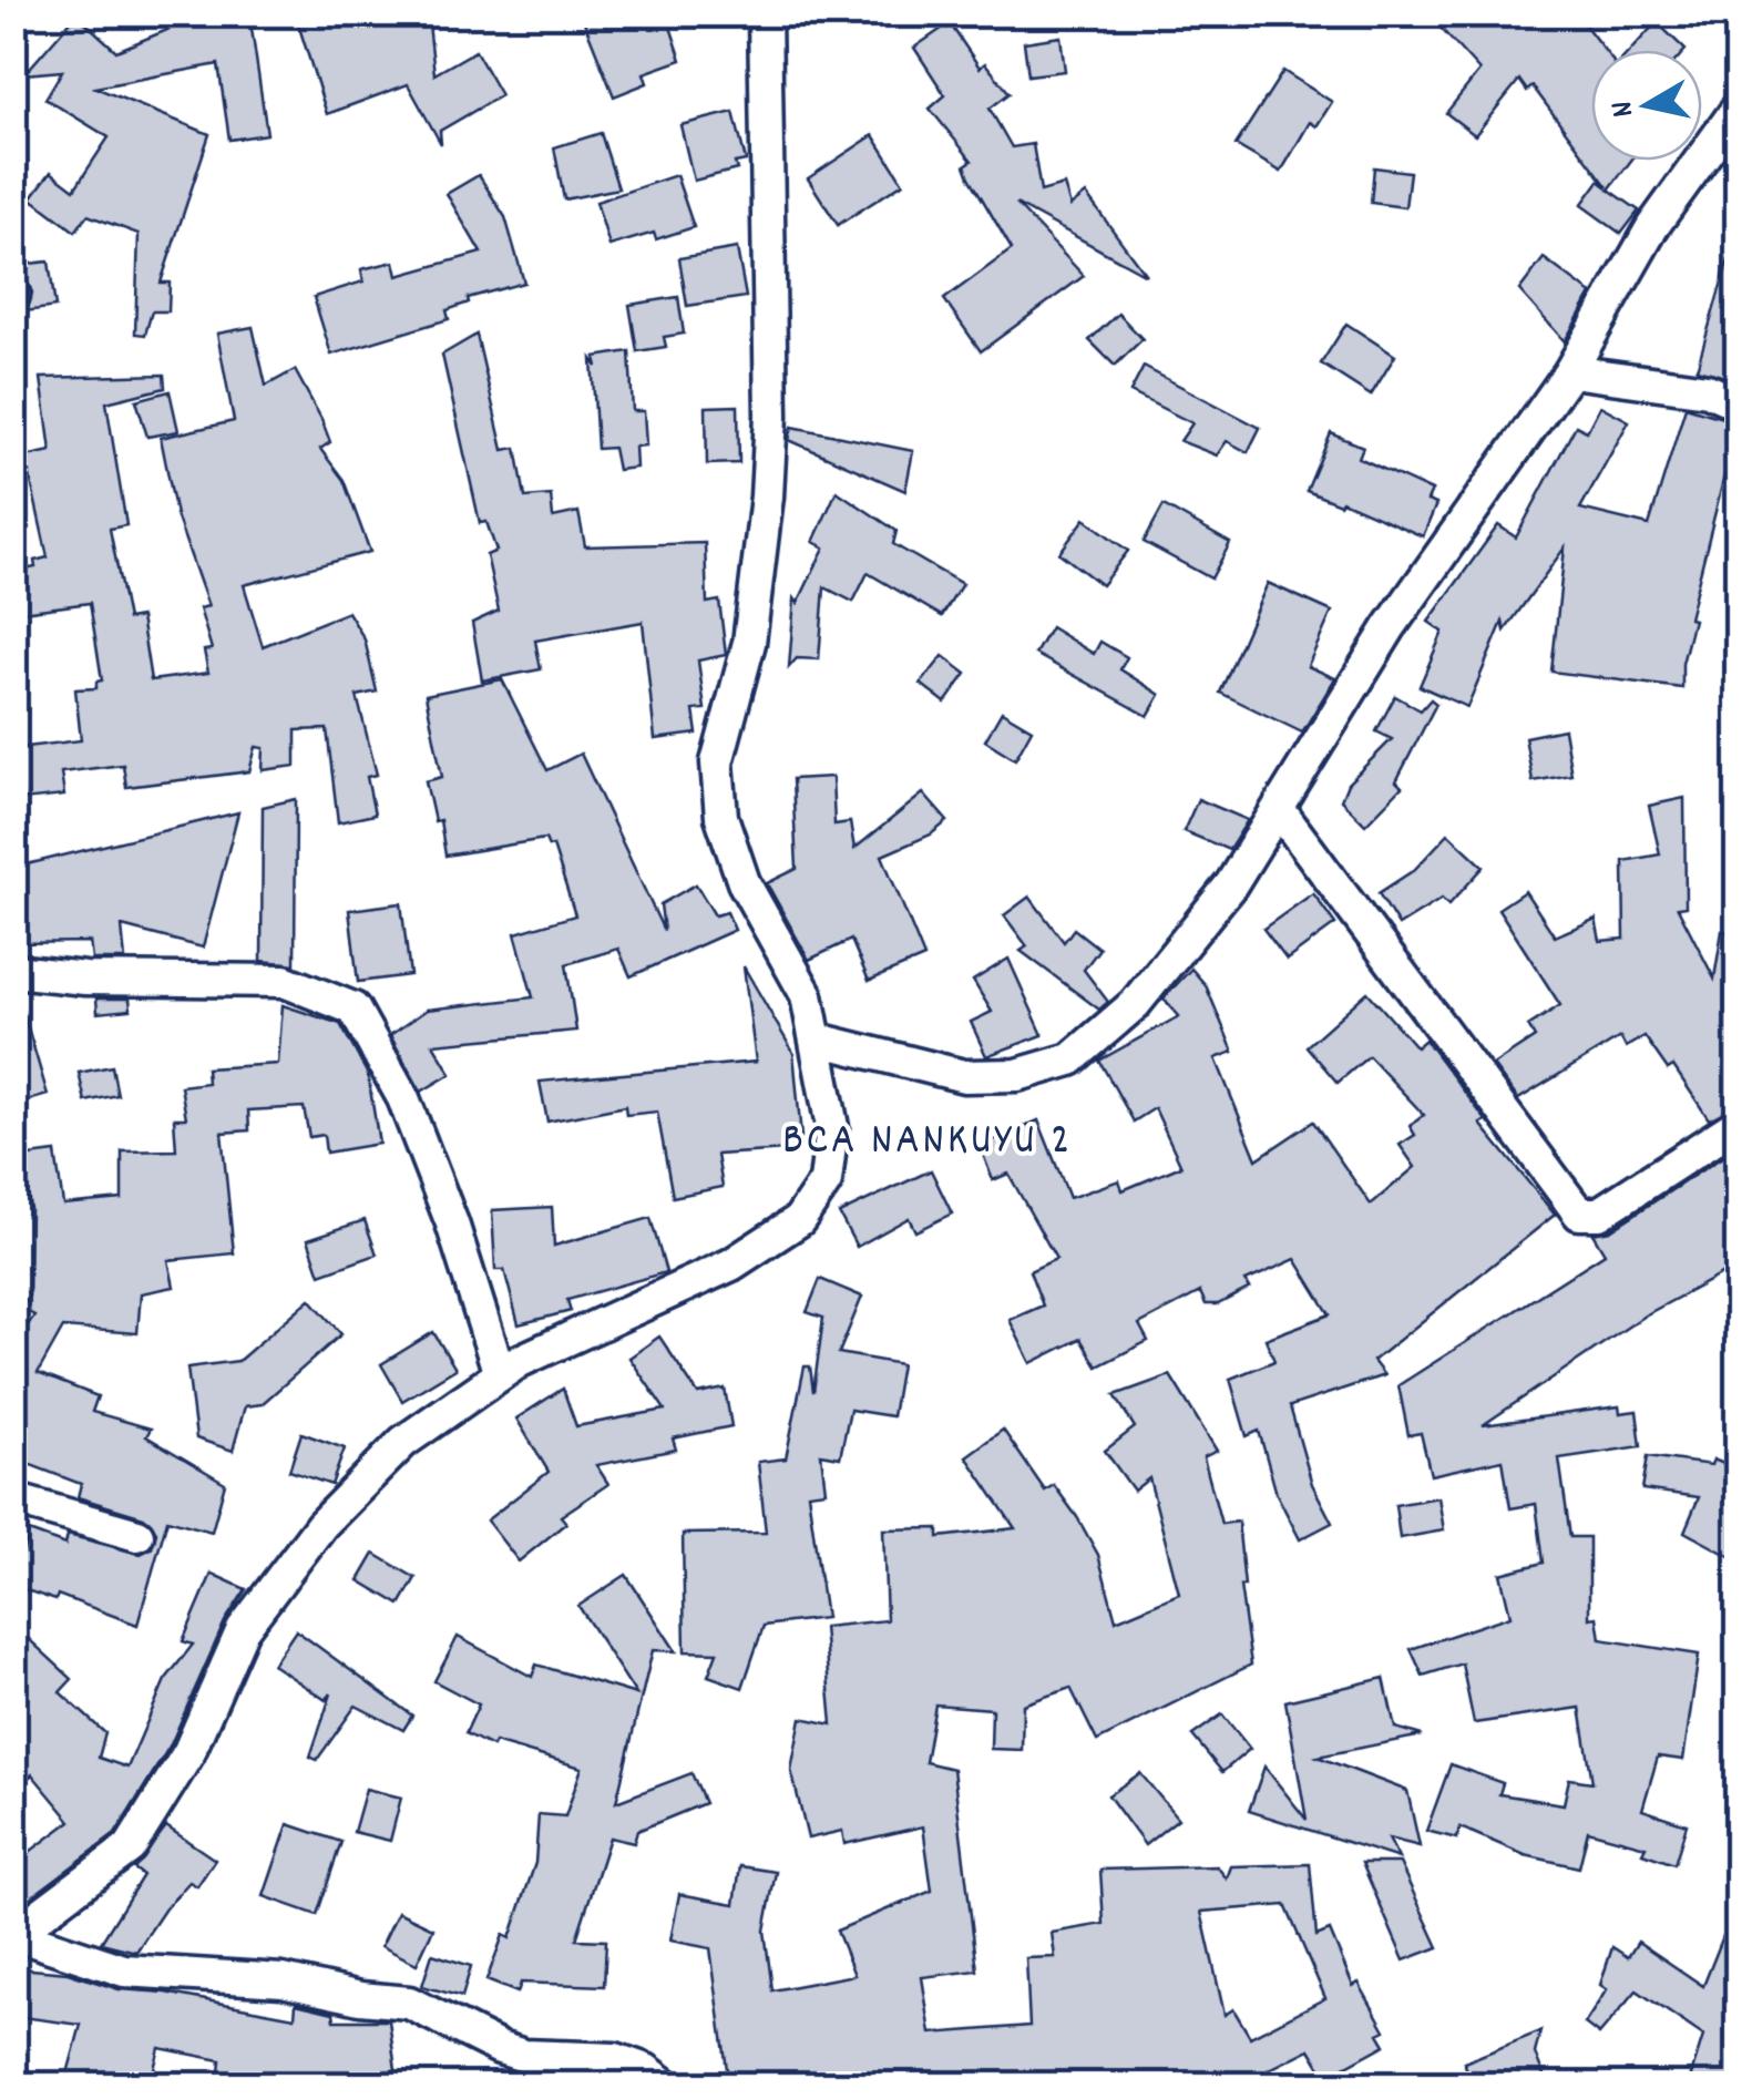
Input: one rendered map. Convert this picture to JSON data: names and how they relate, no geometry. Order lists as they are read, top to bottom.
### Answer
{
  "districts": ["BCA NANKUYU 2"],
  "north": "left"
}
